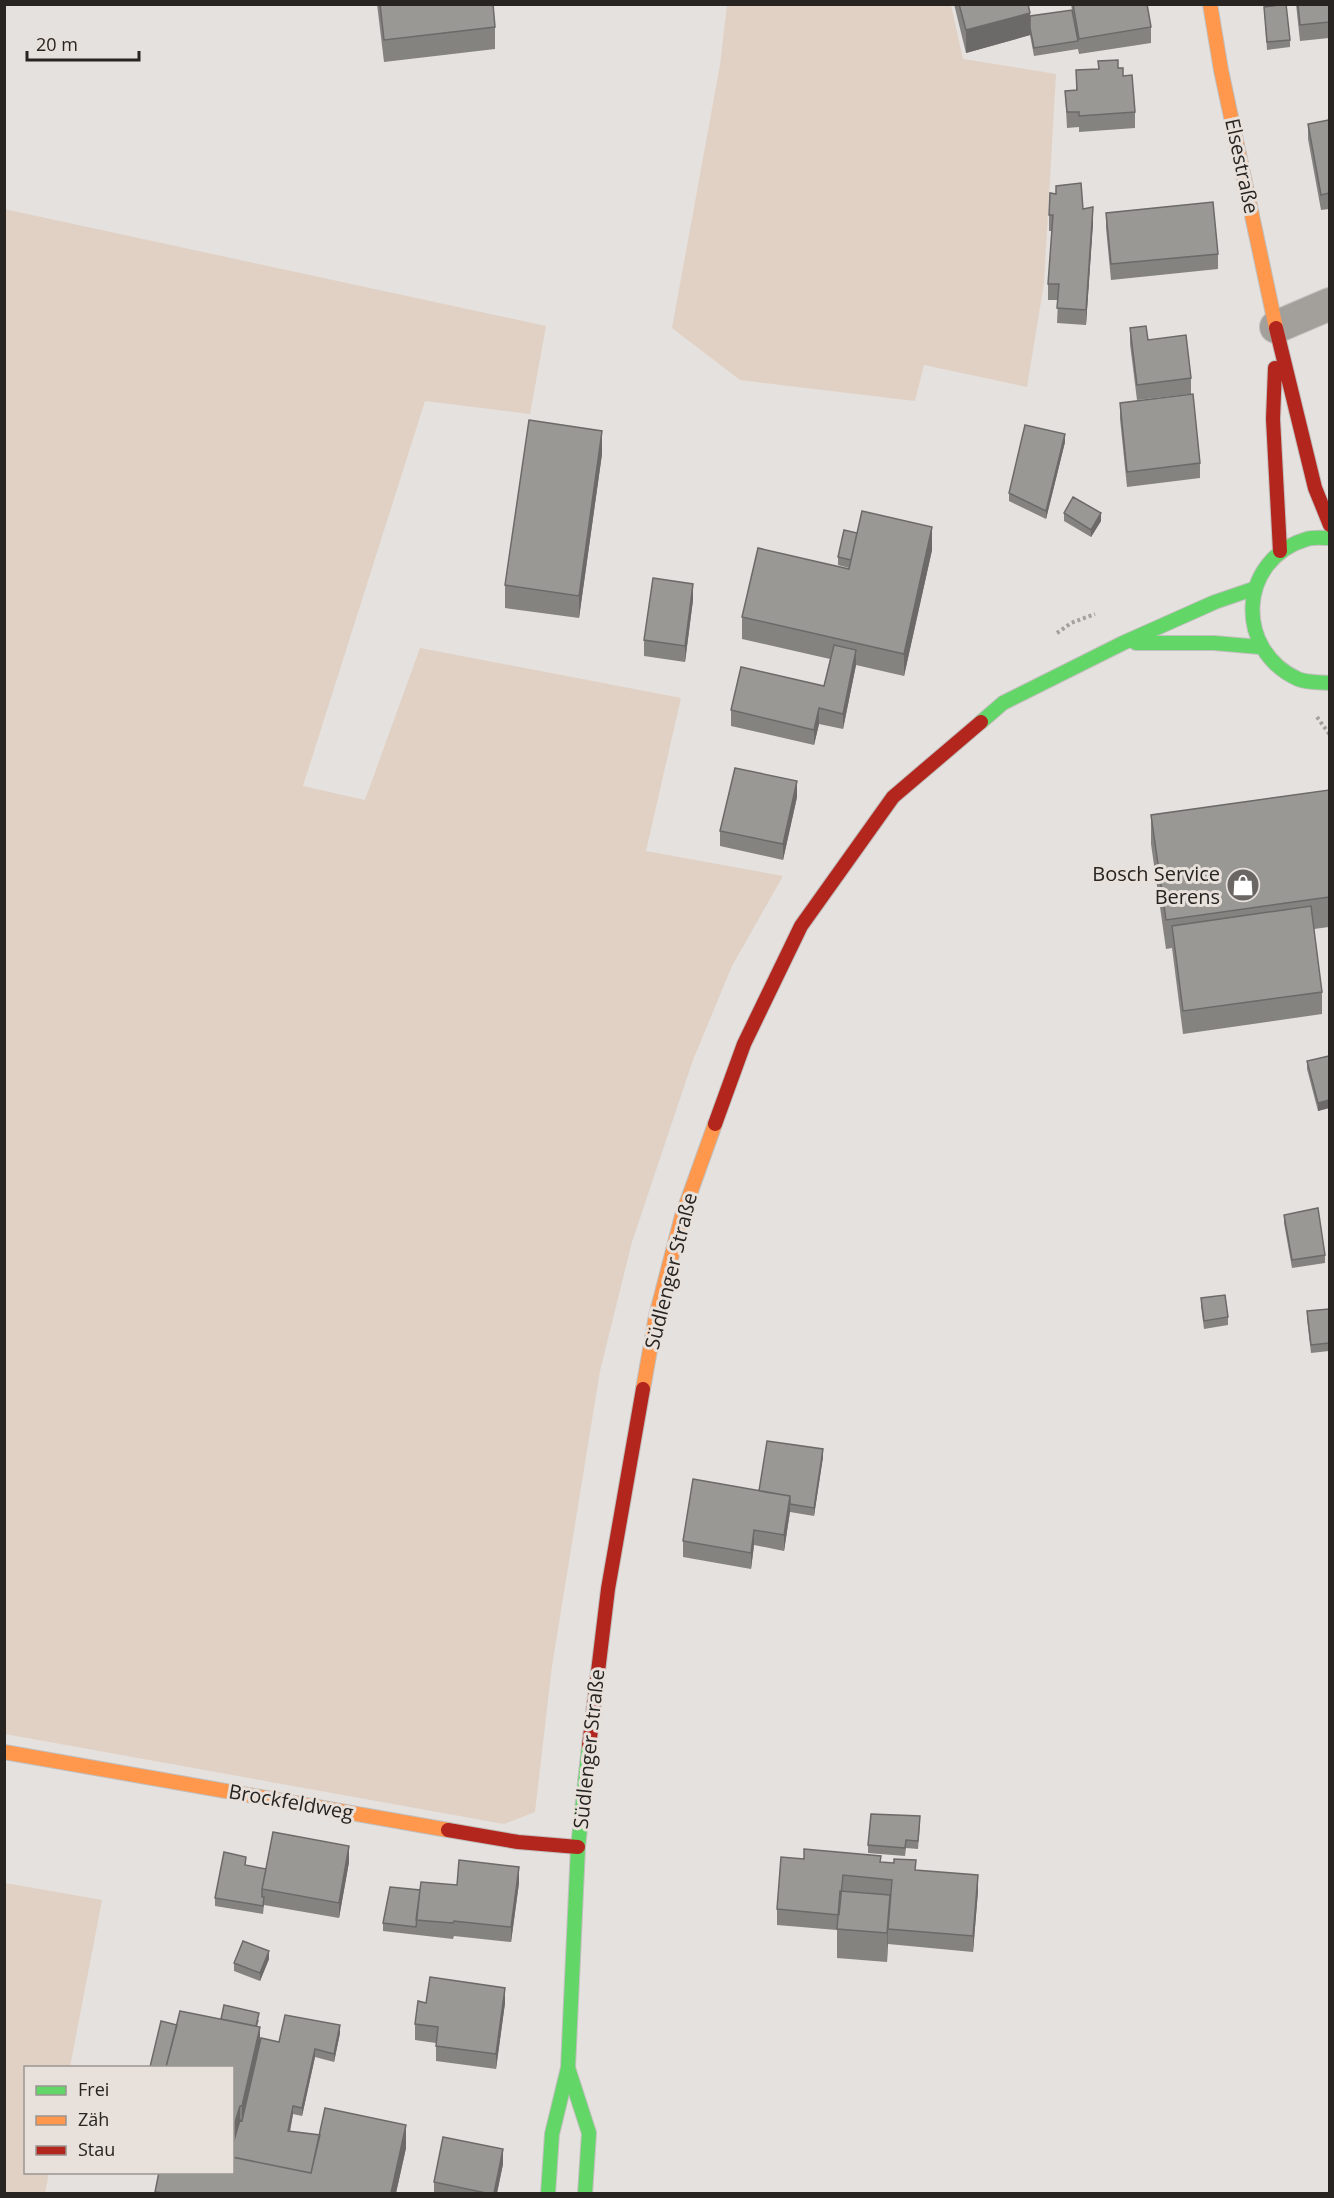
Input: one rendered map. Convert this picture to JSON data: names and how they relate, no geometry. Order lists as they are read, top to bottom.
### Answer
{
  "streets": {
    "main road": ["Elsestraße", "Südlenger Straße", "Brockfeldweg"]
  },
  "crossings": [
    ["Südlenger Straße", "Brockfeldweg"]
  ],
  "places": {
    "shop": ["Bosch Service Berens"]
  },
  "legend": ["Frei", "Zäh", "Stau"],
  "scale_bar": "20 m"
}
